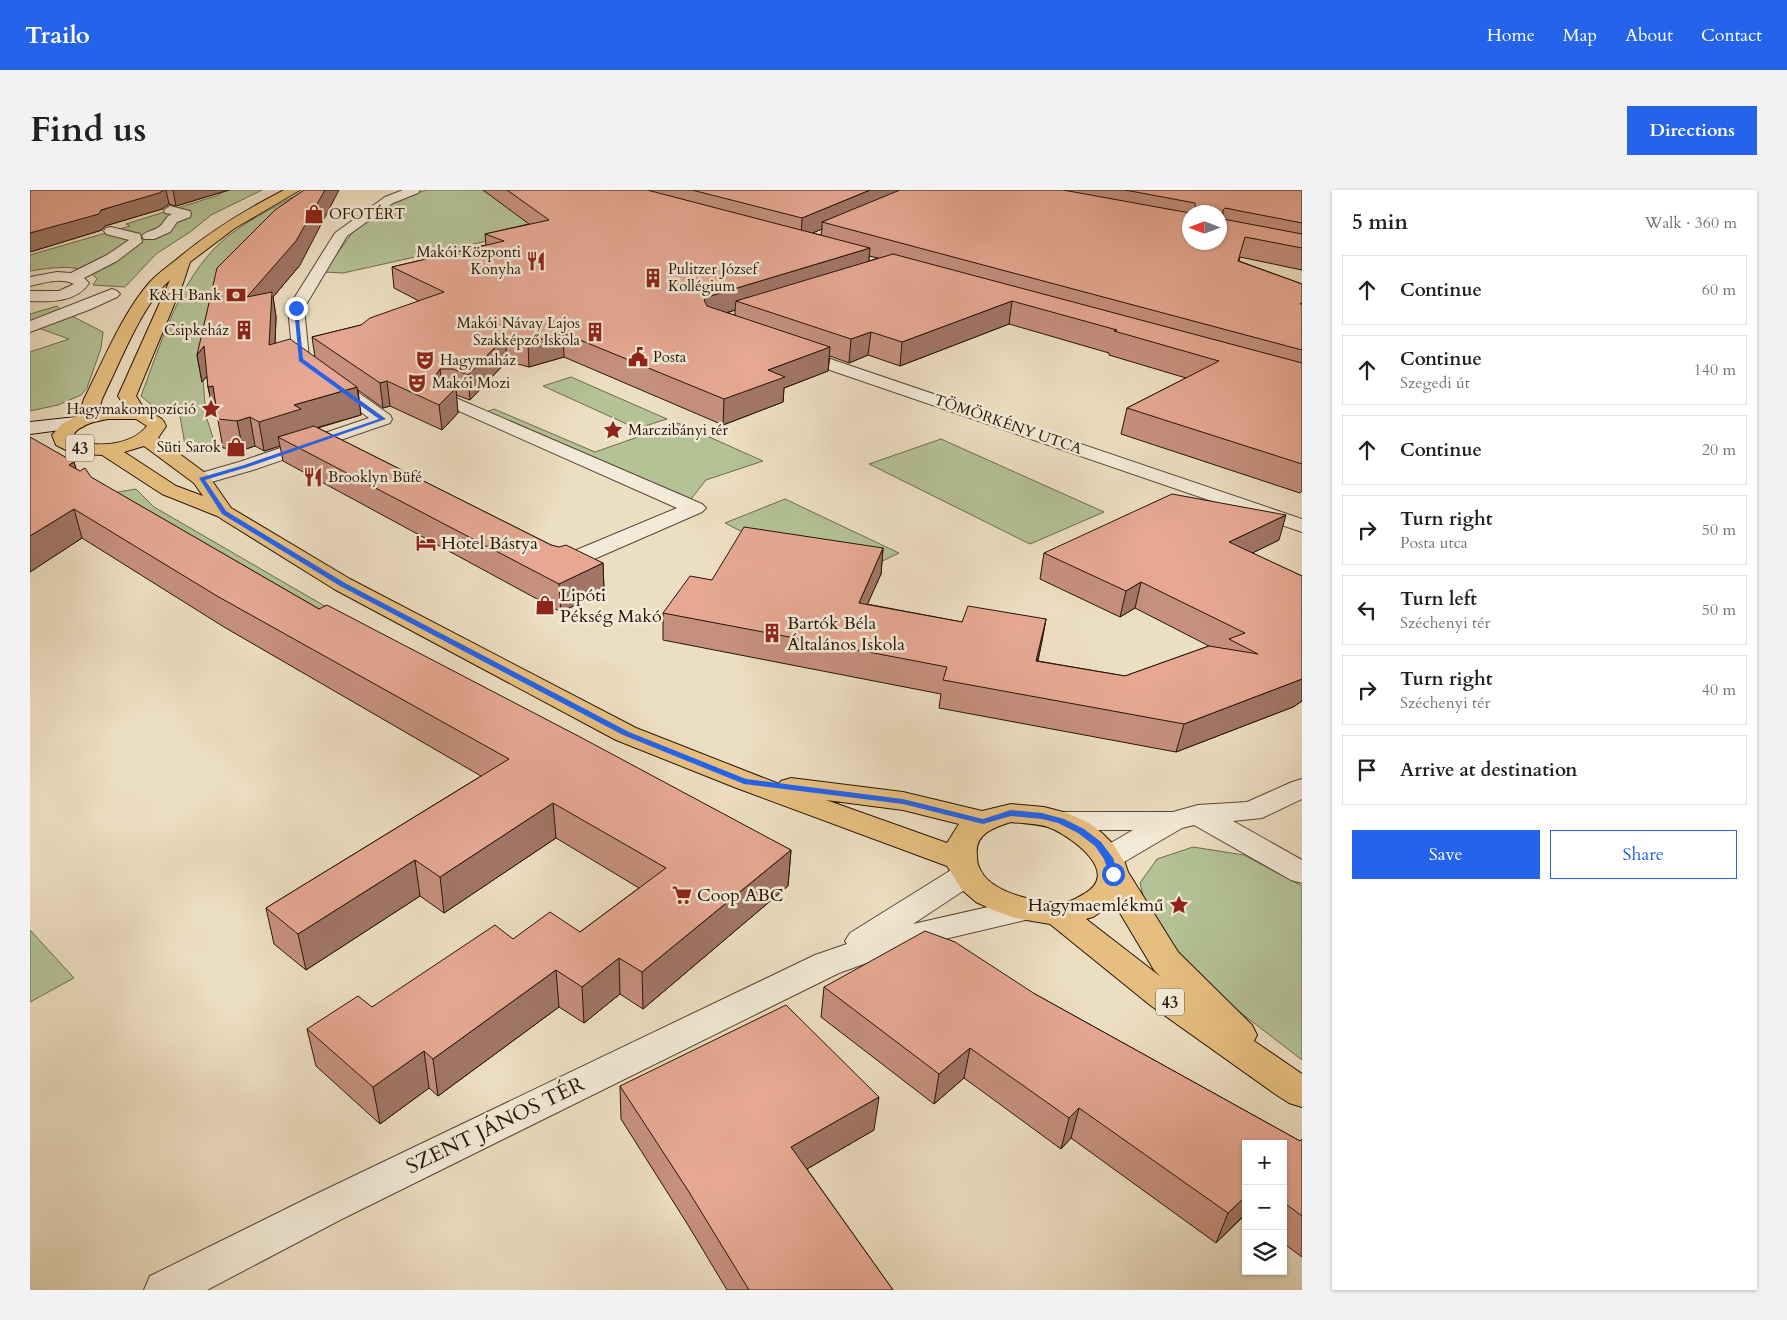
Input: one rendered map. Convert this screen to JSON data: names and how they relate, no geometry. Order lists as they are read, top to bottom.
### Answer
{
  "streets": {
    "main road": ["43"],
    "street": ["TÖMÖRKÉNY UTCA", "SZENT JÁNOS TÉR"]
  },
  "crossings": [
    ["43", "SZENT JÁNOS TÉR"]
  ],
  "places": {
    "shop": ["OFOTÉRT", "Süti Sarok", "Lipóti Pékség Makó"],
    "restaurant": ["Makói Központi Konyha", "Brooklyn Büfé"],
    "building": [
      "Pulitzer József Kollégium",
      "Csipkeház",
      "Makói Návay Lajos Szakképző Iskola",
      "Bartók Béla Általános Iskola"
    ],
    "bank": ["K&H Bank"],
    "public building": ["Posta"],
    "theatre": ["Hagymaház", "Makói Mozi"],
    "place": ["Hagymakompozíció", "Marczibányi tér", "Hagymaemlékmű"],
    "hotel": ["Hotel Bástya"],
    "supermarket": ["Coop ABC"]
  },
  "north": "left",
  "page": {
    "header": "Trailo",
    "nav": [
      "Home",
      "Map",
      "About",
      "Contact"
    ],
    "title": "Find us",
    "buttons": [
      "Directions",
      ["Save", "Share"]
    ],
    "heading": ["5 min", "Walk · 360 m"],
    "list": [
      ["Continue", "60 m"],
      ["Continue", "Szegedi út", "140 m"],
      ["Continue", "20 m"],
      ["Turn right", "Posta utca", "50 m"],
      ["Turn left", "Széchenyi tér", "50 m"],
      ["Turn right", "Széchenyi tér", "40 m"],
      "Arrive at destination"
    ],
    "map_buttons": ["+", "−"]
  }
}
